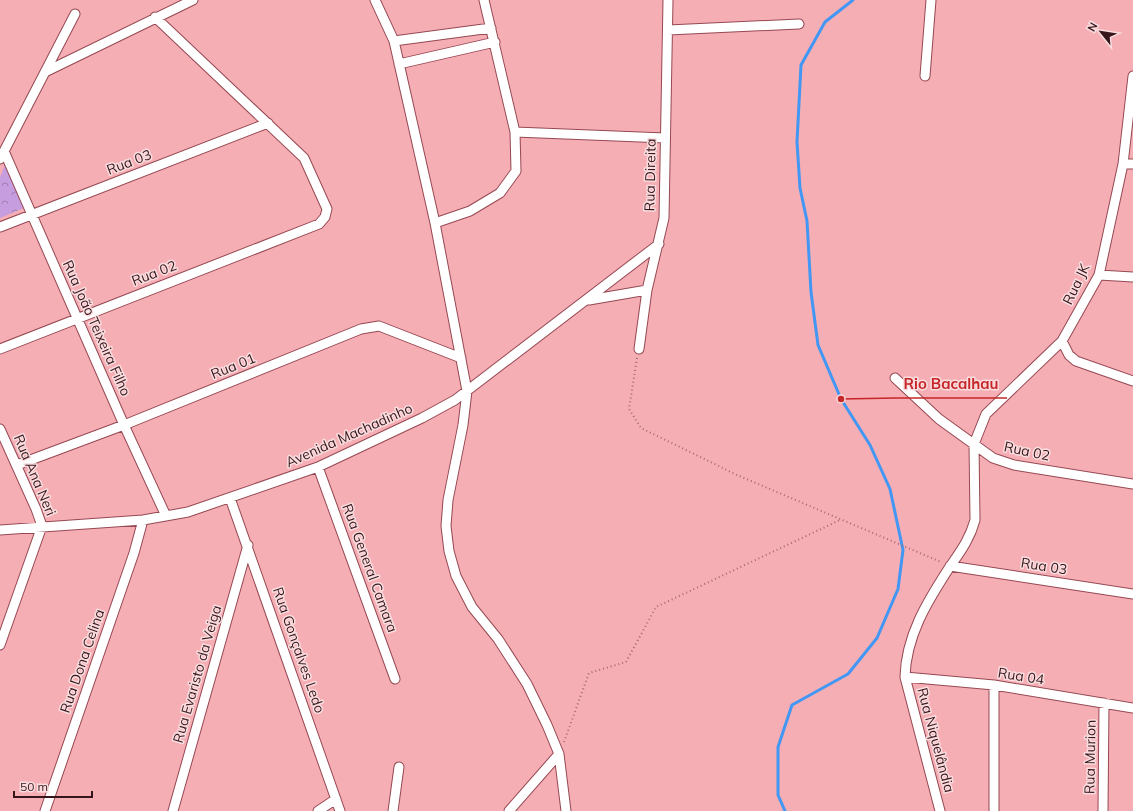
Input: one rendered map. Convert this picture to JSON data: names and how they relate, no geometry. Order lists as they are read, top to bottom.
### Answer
{
  "streets": {
    "street": [
      "Rua 03",
      "Rua Direita",
      "Rua 02",
      "Rua JK",
      "Rua João Teixeira Filho",
      "Rua 01",
      "Avenida Machadinho",
      "Rua Ana Neri",
      "Rua General Camara",
      "Rua Gonçalves Ledo",
      "Rua Dona Celina",
      "Rua Evaristo da Veiga",
      "Rua 04",
      "Rua Niquelândia",
      "Rua Murion"
    ]
  },
  "crossings": [
    ["Rua 03", "Rua 02"],
    ["Rua 03", "Rua João Teixeira Filho"],
    ["Rua 03", "Rua Niquelândia"],
    ["Rua Direita", "Avenida Machadinho"],
    ["Rua 02", "Rua JK"],
    ["Rua 02", "Rua João Teixeira Filho"],
    ["Rua 02", "Rua Niquelândia"],
    ["Rua JK", "Rua Niquelândia"],
    ["Rua João Teixeira Filho", "Rua 01"],
    ["Rua João Teixeira Filho", "Avenida Machadinho"],
    ["Rua 01", "Rua Ana Neri"],
    ["Avenida Machadinho", "Rua Ana Neri"],
    ["Avenida Machadinho", "Rua General Camara"],
    ["Avenida Machadinho", "Rua Gonçalves Ledo"],
    ["Avenida Machadinho", "Rua Dona Celina"],
    ["Rua Gonçalves Ledo", "Rua Evaristo da Veiga"],
    ["Rua 04", "Rua Niquelândia"],
    ["Rua 04", "Rua Murion"]
  ],
  "places": ["Rio Bacalhau"],
  "scale_bar": "50 m",
  "north": "top left"
}
